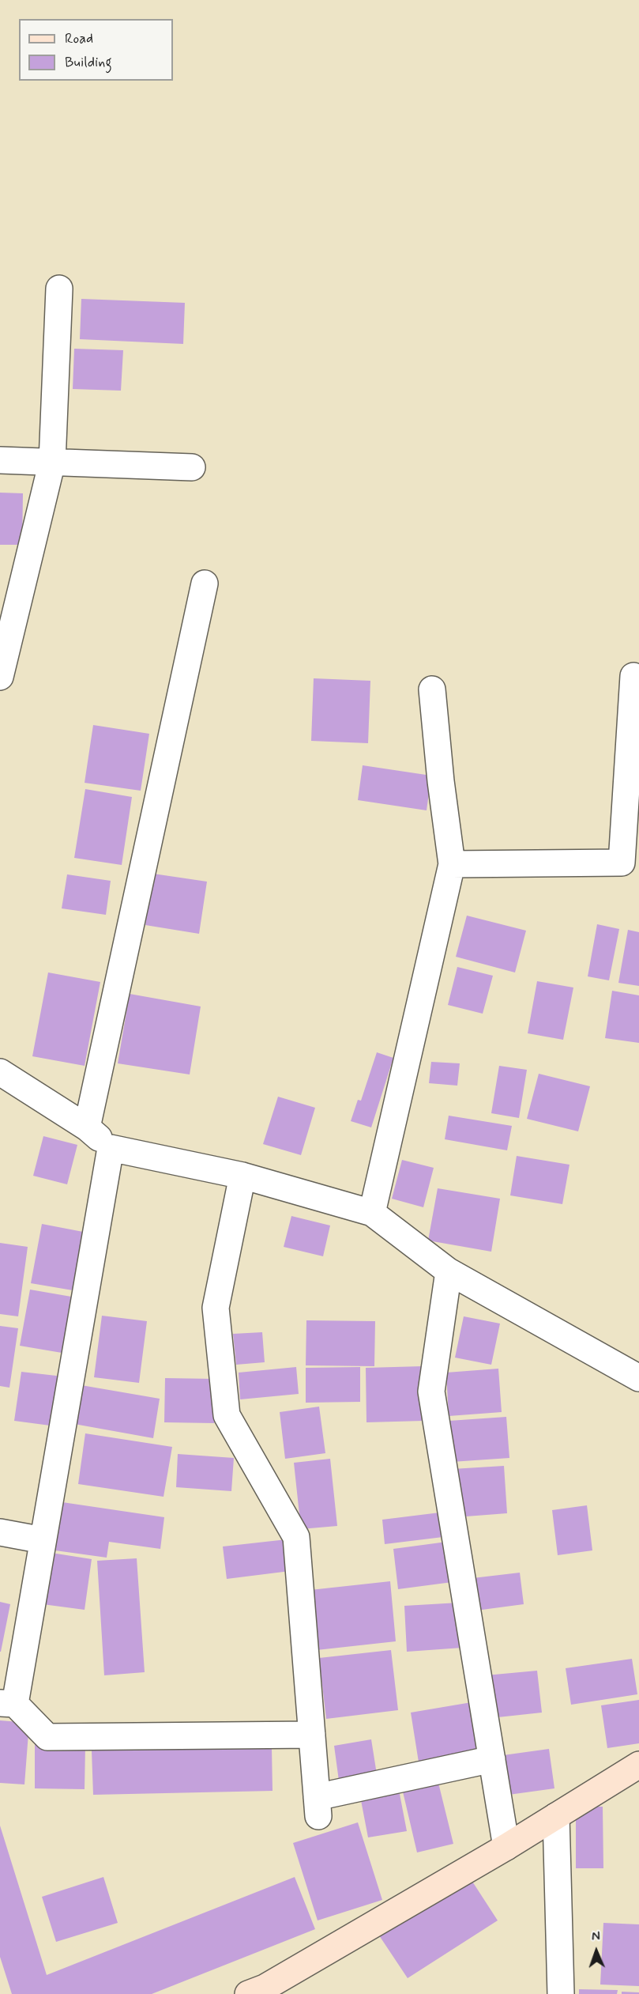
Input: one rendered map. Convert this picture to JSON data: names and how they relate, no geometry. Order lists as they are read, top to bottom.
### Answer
{
  "legend": ["Road", "Building"],
  "north": "top"
}
